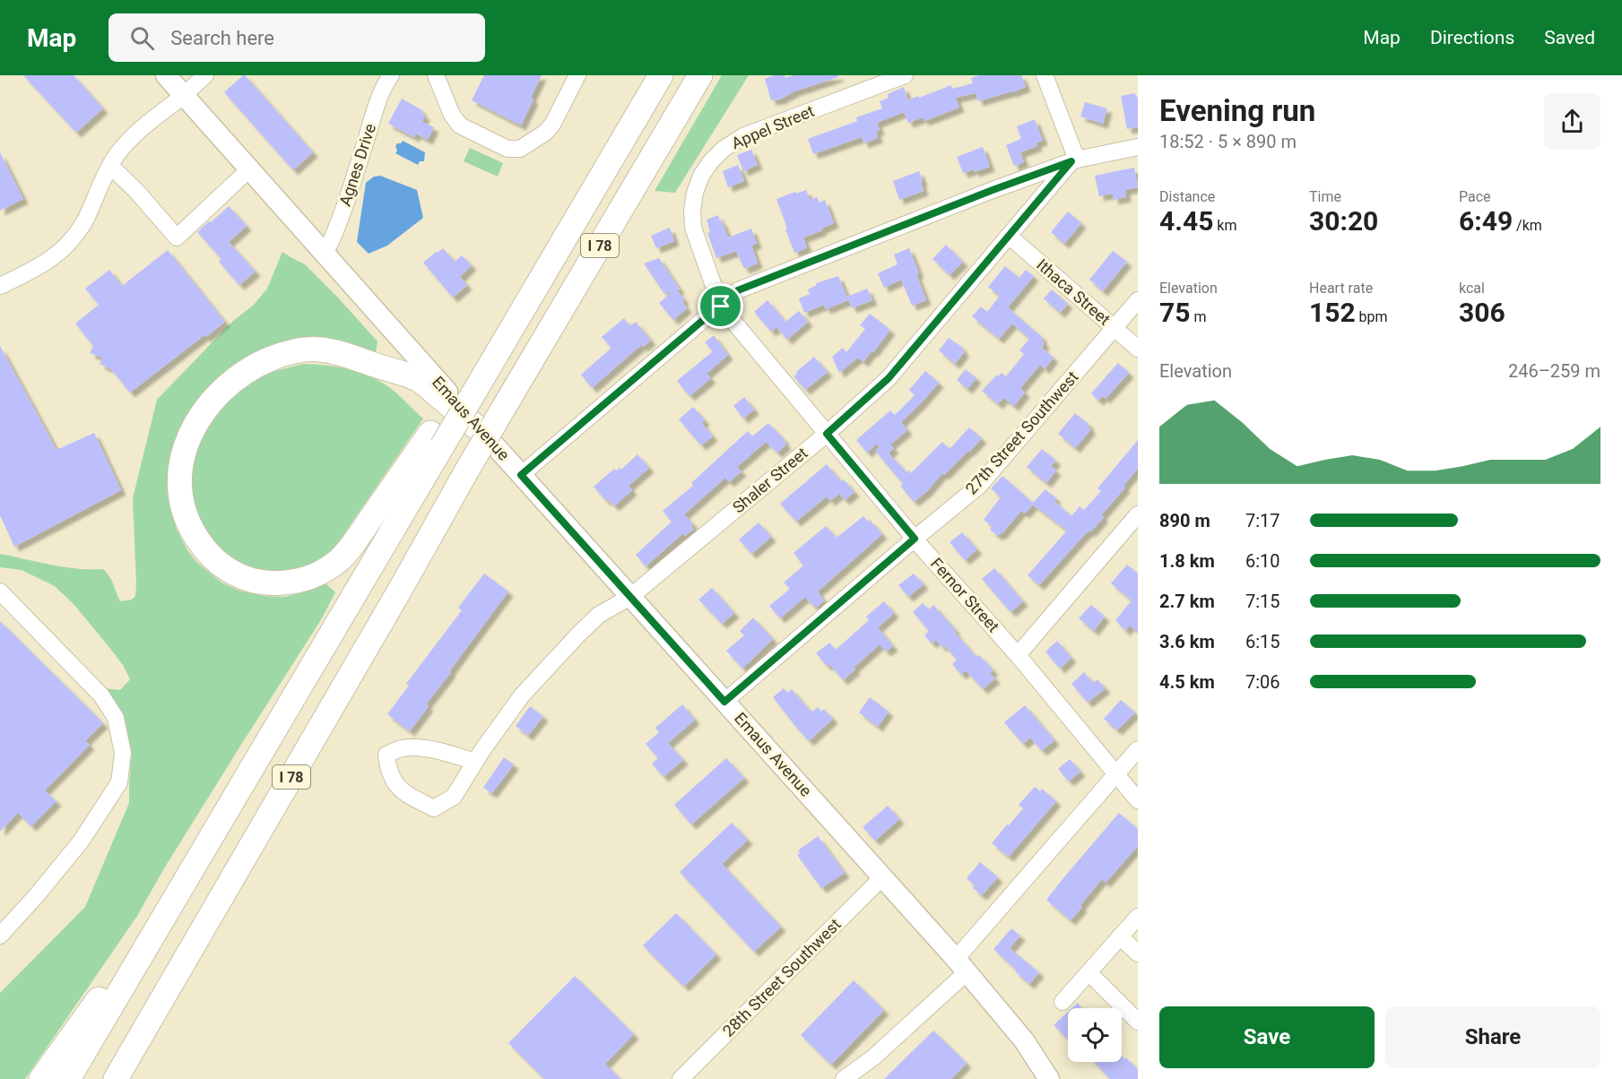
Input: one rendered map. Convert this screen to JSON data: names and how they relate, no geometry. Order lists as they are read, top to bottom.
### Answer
{
  "streets": {
    "highway": ["I 78"],
    "main road": ["Emaus Avenue"],
    "street": [
      "Appel Street",
      "Agnes Drive",
      "Ithaca Street",
      "27th Street Southwest",
      "Shaler Street",
      "Fernor Street",
      "28th Street Southwest"
    ]
  },
  "crossings": [
    ["Appel Street", "Fernor Street"],
    ["Agnes Drive", "Emaus Avenue"],
    ["Ithaca Street", "27th Street Southwest"],
    ["Ithaca Street", "Shaler Street"],
    ["Emaus Avenue", "27th Street Southwest"],
    ["Emaus Avenue", "Shaler Street"],
    ["Emaus Avenue", "28th Street Southwest"],
    ["27th Street Southwest", "Fernor Street"],
    ["Shaler Street", "Fernor Street"]
  ],
  "page": {
    "header": "Map",
    "search": "Search here",
    "nav": ["Map", "Directions", "Saved"],
    "heading": ["Evening run", "18:52 · 5 × 890 m"],
    "stats": [
      ["Distance", "4.45 km"],
      ["Time", "30:20"],
      ["Pace", "6:49 /km"],
      ["Elevation", "75 m"],
      ["Heart rate", "152 bpm"],
      ["kcal", "306"]
    ],
    "chart": ["Elevation", "246–259 m"],
    "list": [
      {
        "name": "890 m",
        "note": "7:17"
      },
      {
        "name": "1.8 km",
        "note": "6:10"
      },
      {
        "name": "2.7 km",
        "note": "7:15"
      },
      {
        "name": "3.6 km",
        "note": "6:15"
      },
      {
        "name": "4.5 km",
        "note": "7:06"
      }
    ],
    "buttons": ["Save", "Share"]
  }
}
